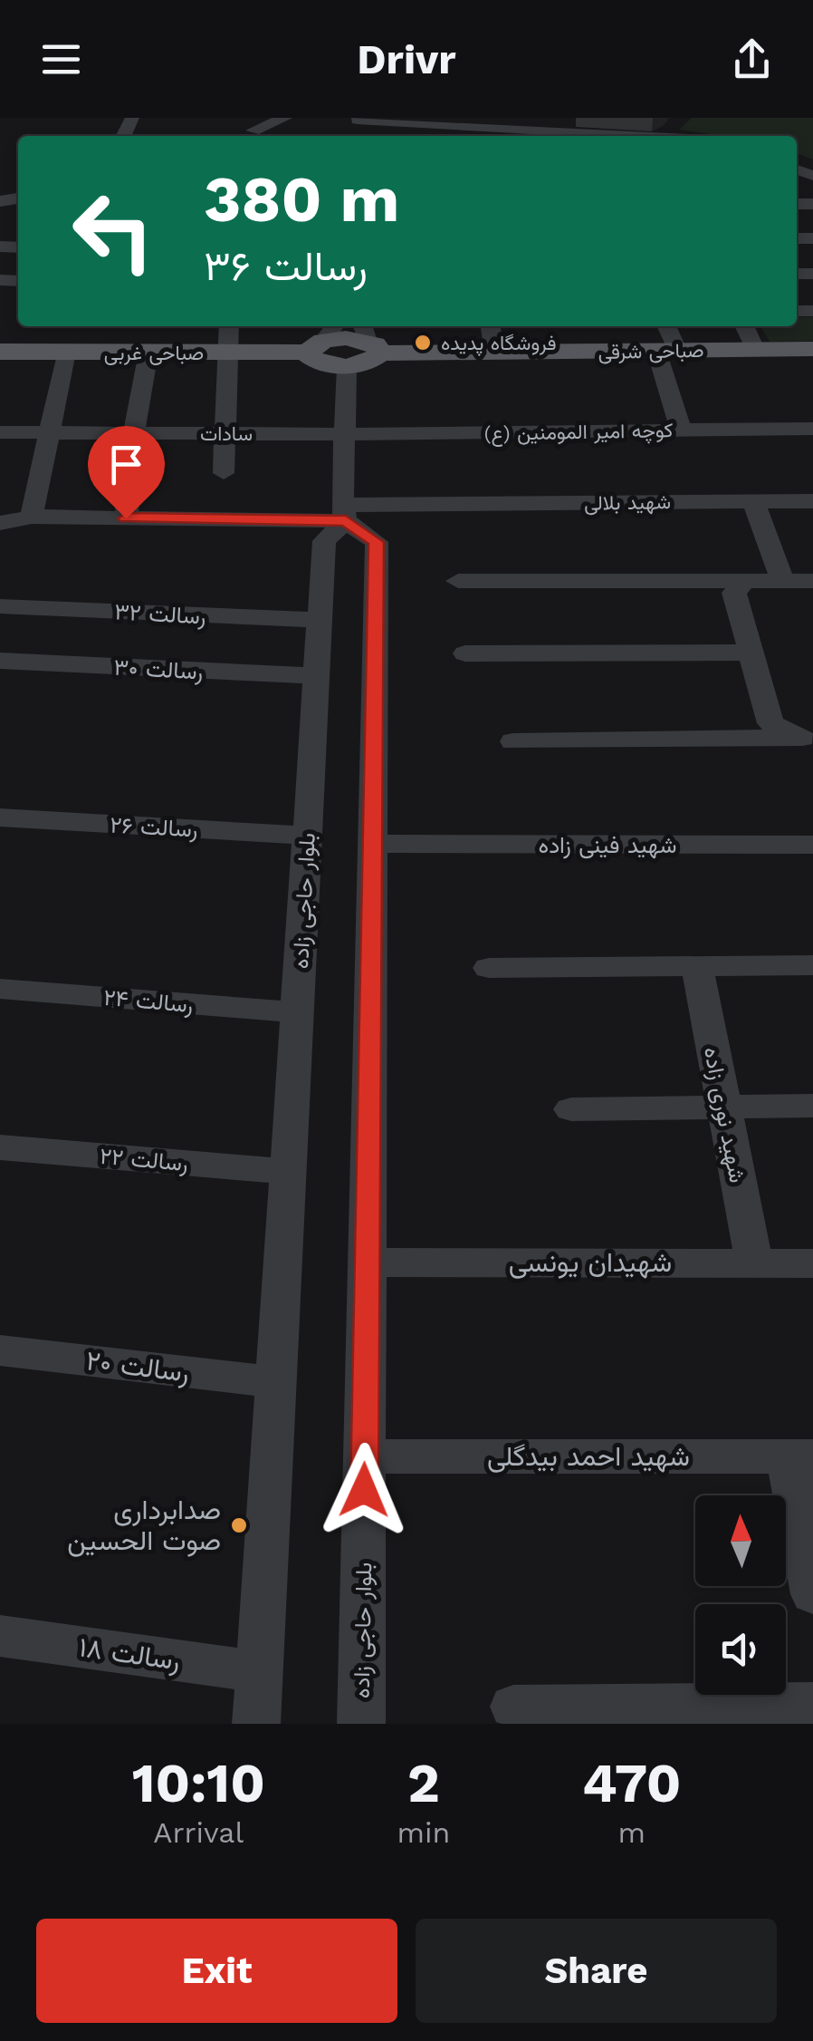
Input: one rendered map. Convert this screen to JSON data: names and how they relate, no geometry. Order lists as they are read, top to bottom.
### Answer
{
  "streets": {
    "main road": ["صباحی شرقی", "صباحی غربی"],
    "street": [
      "کوچه امیر المومنین (ع)",
      "سادات",
      "شهید بلالی",
      "رسالت ۳۲",
      "رسالت ۳۰",
      "رسالت ۲۶",
      "شهید فینی زاده",
      "بلوار حاجی زاده",
      "رسالت ۲۴",
      "شهید نوری زاده",
      "رسالت ۲۲",
      "شهیدان یونسی",
      "رسالت ۲۰",
      "شهید احمد بیدگلی",
      "رسالت ۱۸"
    ]
  },
  "crossings": [
    ["صباحی شرقی", "صباحی غربی"],
    ["کوچه امیر المومنین (ع)", "سادات"],
    ["شهید بلالی", "بلوار حاجی زاده"],
    ["رسالت ۳۲", "بلوار حاجی زاده"],
    ["رسالت ۳۰", "بلوار حاجی زاده"],
    ["رسالت ۲۶", "بلوار حاجی زاده"],
    ["شهید فینی زاده", "بلوار حاجی زاده"],
    ["بلوار حاجی زاده", "رسالت ۲۴"],
    ["بلوار حاجی زاده", "رسالت ۲۲"],
    ["بلوار حاجی زاده", "شهیدان یونسی"],
    ["بلوار حاجی زاده", "رسالت ۲۰"],
    ["بلوار حاجی زاده", "شهید احمد بیدگلی"],
    ["بلوار حاجی زاده", "رسالت ۱۸"],
    ["شهید نوری زاده", "شهیدان یونسی"]
  ],
  "places": ["فروشگاه پدیده", "صدابرداری صوت الحسین"],
  "north": "top",
  "page": {
    "header": "Drivr",
    "turn": ["380 m", "رسالت ۳۶"],
    "eta": [
      "10:10",
      "Arrival",
      "2",
      "min",
      "470",
      "m"
    ],
    "buttons": ["Exit", "Share"]
  }
}
